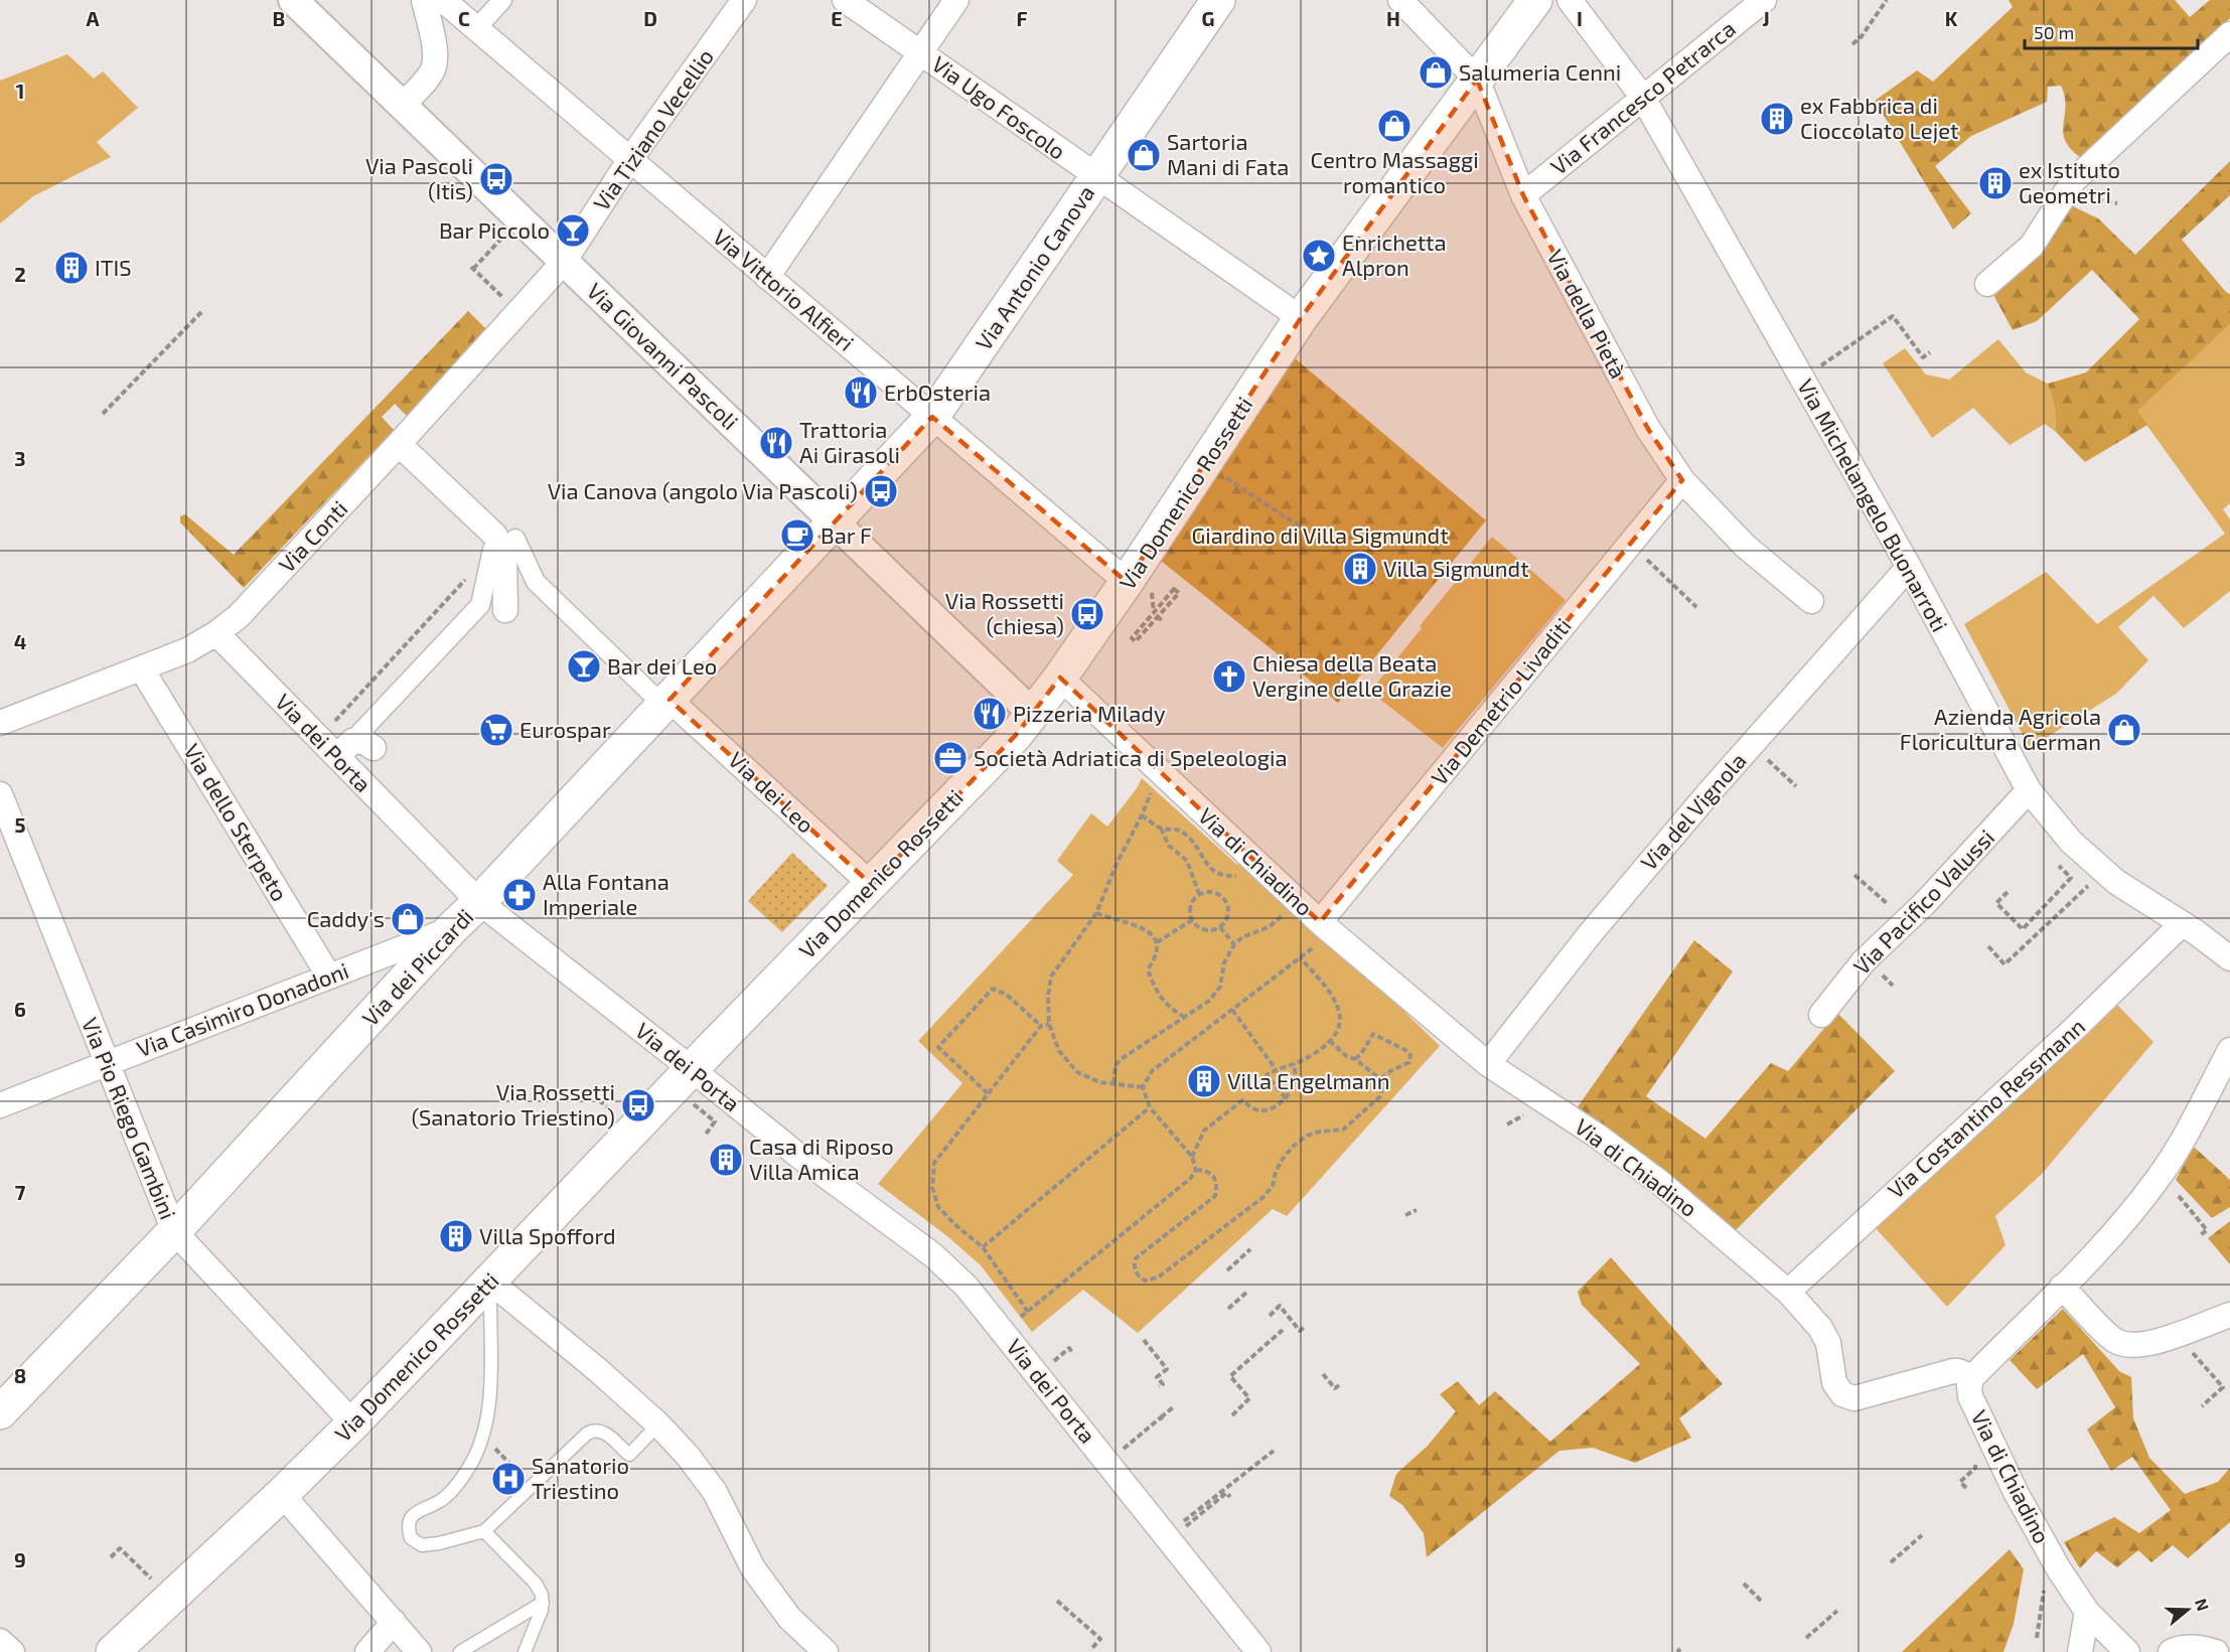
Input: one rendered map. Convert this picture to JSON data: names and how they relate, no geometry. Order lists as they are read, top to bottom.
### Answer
{
  "streets": {
    "main road": ["Via Antonio Canova", "Via Domenico Rossetti", "Via dei Piccardi"],
    "street": [
      "Via Francesco Petrarca",
      "Via Ugo Foscolo",
      "Via Tiziano Vecellio",
      "Via Vittorio Alfieri",
      "Via della Pietà",
      "Via Giovanni Pascoli",
      "Via Michelangelo Buonarroti",
      "Via Conti",
      "Via Demetrio Livaditi",
      "Via dei Porta",
      "Via dei Leo",
      "Via del Vignola",
      "Via dello Sterpeto",
      "Via di Chiadino",
      "Via Pacifico Valussi",
      "Via Casimiro Donadoni",
      "Via Costantino Ressmann",
      "Via Pio Riego Gambini"
    ]
  },
  "crossings": [
    ["Via Francesco Petrarca", "Via della Pietà"],
    ["Via Francesco Petrarca", "Via Michelangelo Buonarroti"],
    ["Via Ugo Foscolo", "Via Antonio Canova"],
    ["Via Ugo Foscolo", "Via Domenico Rossetti"],
    ["Via Tiziano Vecellio", "Via Vittorio Alfieri"],
    ["Via Tiziano Vecellio", "Via Giovanni Pascoli"],
    ["Via Tiziano Vecellio", "Via Conti"],
    ["Via Antonio Canova", "Via Vittorio Alfieri"],
    ["Via Antonio Canova", "Via Giovanni Pascoli"],
    ["Via Antonio Canova", "Via dei Piccardi"],
    ["Via Vittorio Alfieri", "Via Domenico Rossetti"],
    ["Via della Pietà", "Via Domenico Rossetti"],
    ["Via della Pietà", "Via Demetrio Livaditi"],
    ["Via Giovanni Pascoli", "Via Domenico Rossetti"],
    ["Via Giovanni Pascoli", "Via Conti"],
    ["Via Giovanni Pascoli", "Via dei Piccardi"],
    ["Via Domenico Rossetti", "Via dei Porta"],
    ["Via Domenico Rossetti", "Via dei Leo"],
    ["Via Domenico Rossetti", "Via di Chiadino"],
    ["Via Domenico Rossetti", "Via Pio Riego Gambini"],
    ["Via Michelangelo Buonarroti", "Via del Vignola"],
    ["Via Michelangelo Buonarroti", "Via Pacifico Valussi"],
    ["Via Michelangelo Buonarroti", "Via Costantino Ressmann"],
    ["Via Conti", "Via dei Porta"],
    ["Via Conti", "Via dello Sterpeto"],
    ["Via Demetrio Livaditi", "Via di Chiadino"],
    ["Via dei Porta", "Via dei Piccardi"],
    ["Via dei Leo", "Via dei Piccardi"],
    ["Via del Vignola", "Via di Chiadino"],
    ["Via dello Sterpeto", "Via Casimiro Donadoni"],
    ["Via di Chiadino", "Via Costantino Ressmann"],
    ["Via dei Piccardi", "Via Casimiro Donadoni"],
    ["Via dei Piccardi", "Via Pio Riego Gambini"],
    ["Via Casimiro Donadoni", "Via Pio Riego Gambini"]
  ],
  "parks": ["Giardino di Villa Sigmundt"],
  "places": {
    "shop": [
      "Salumeria Cenni",
      "Centro Massaggi romantico",
      "Sartoria Mani di Fata",
      "Azienda Agricola Floricultura German",
      "Caddy's"
    ],
    "building": [
      "ex Fabbrica di Cioccolato Lejet",
      "ex Istituto Geometri",
      "ITIS",
      "Villa Sigmundt",
      "Villa Engelmann",
      "Casa di Riposo Villa Amica",
      "Villa Spofford"
    ],
    "bus stop": [
      "Via Pascoli (Itis)",
      "Via Canova (angolo Via Pascoli)",
      "Via Rossetti (chiesa)",
      "Via Rossetti (Sanatorio Triestino)"
    ],
    "bar": ["Bar Piccolo", "Bar dei Leo"],
    "place": ["Enrichetta Alpron"],
    "restaurant": ["ErbOsteria", "Trattoria Ai Girasoli", "Pizzeria Milady"],
    "cafe": ["Bar F"],
    "church": ["Chiesa della Beata Vergine delle Grazie"],
    "supermarket": ["Eurospar"],
    "office": ["Società Adriatica di Speleologia"],
    "pharmacy": ["Alla Fontana Imperiale"],
    "hospital": ["Sanatorio Triestino"]
  },
  "scale_bar": "50 m",
  "north": "right",
  "grid": {
    "columns": [
      "A",
      "B",
      "C",
      "D",
      "E",
      "F",
      "G",
      "H",
      "I",
      "J",
      "K"
    ],
    "rows": [
      "1",
      "2",
      "3",
      "4",
      "5",
      "6",
      "7",
      "8",
      "9"
    ]
  }
}
